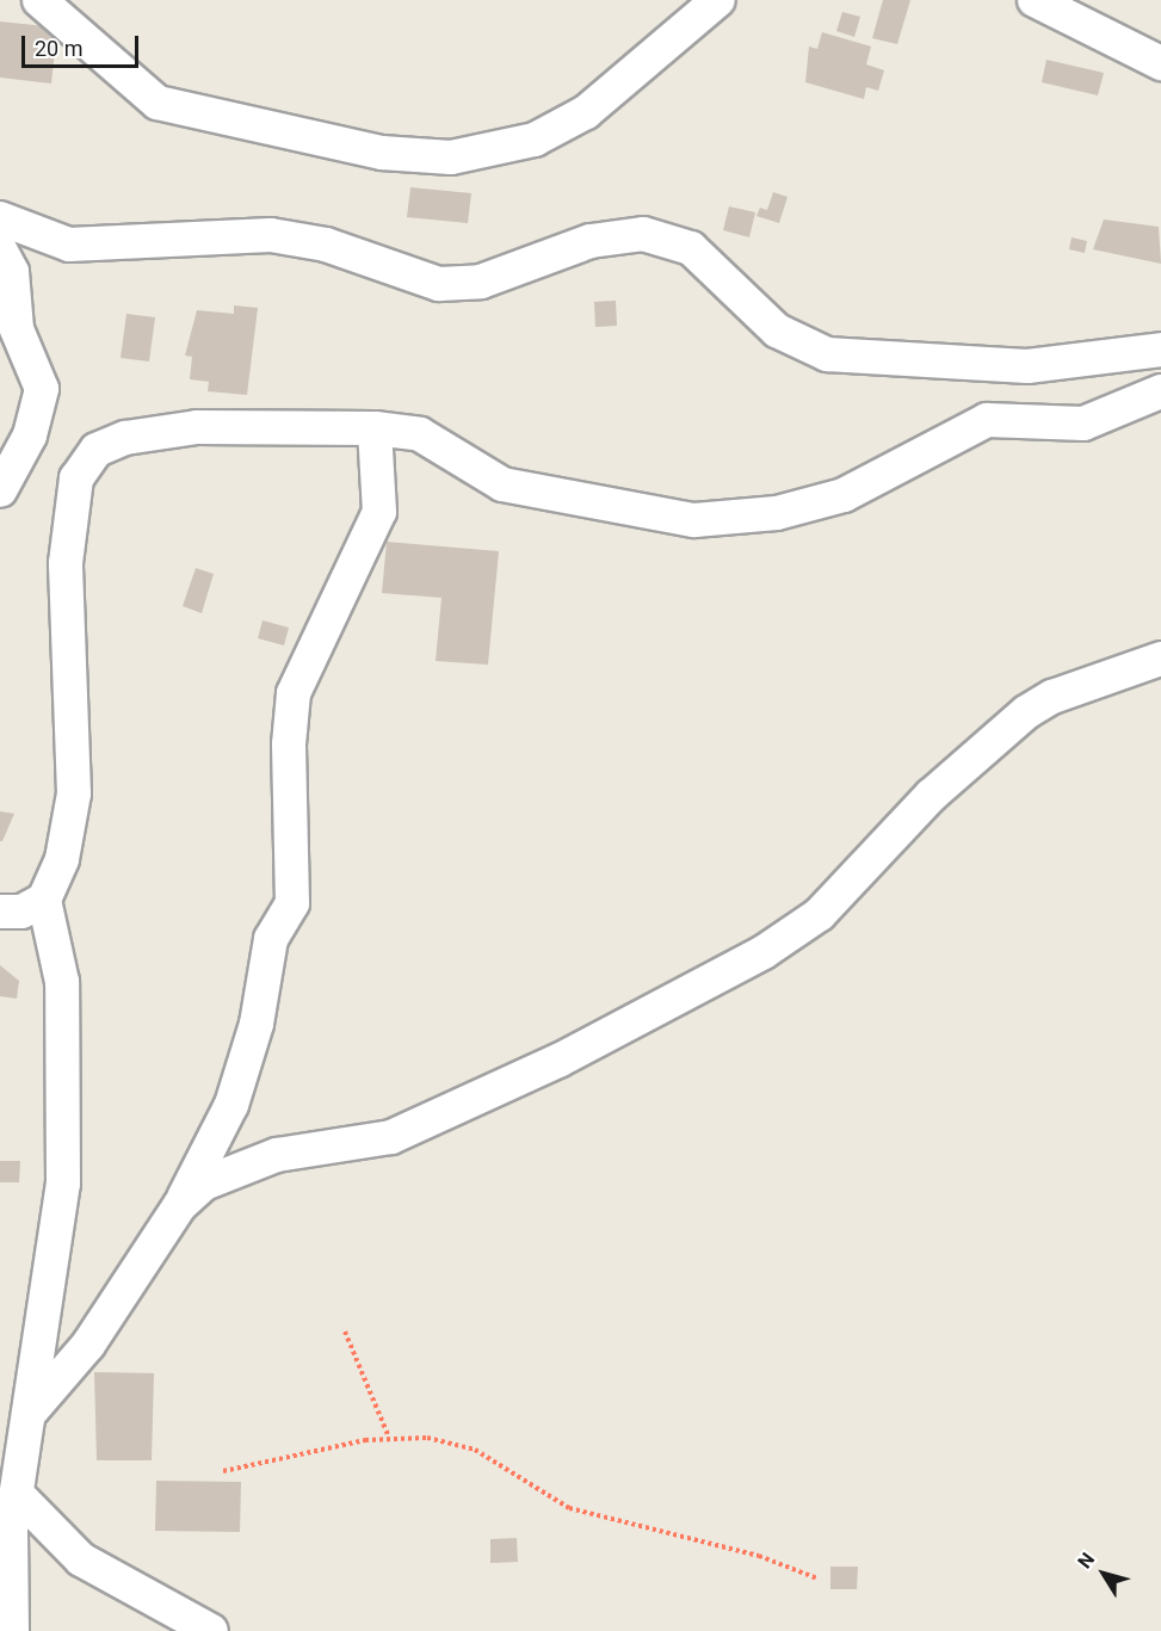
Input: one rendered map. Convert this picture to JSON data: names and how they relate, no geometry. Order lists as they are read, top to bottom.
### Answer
{
  "scale_bar": "20 m",
  "north": "top left"
}
